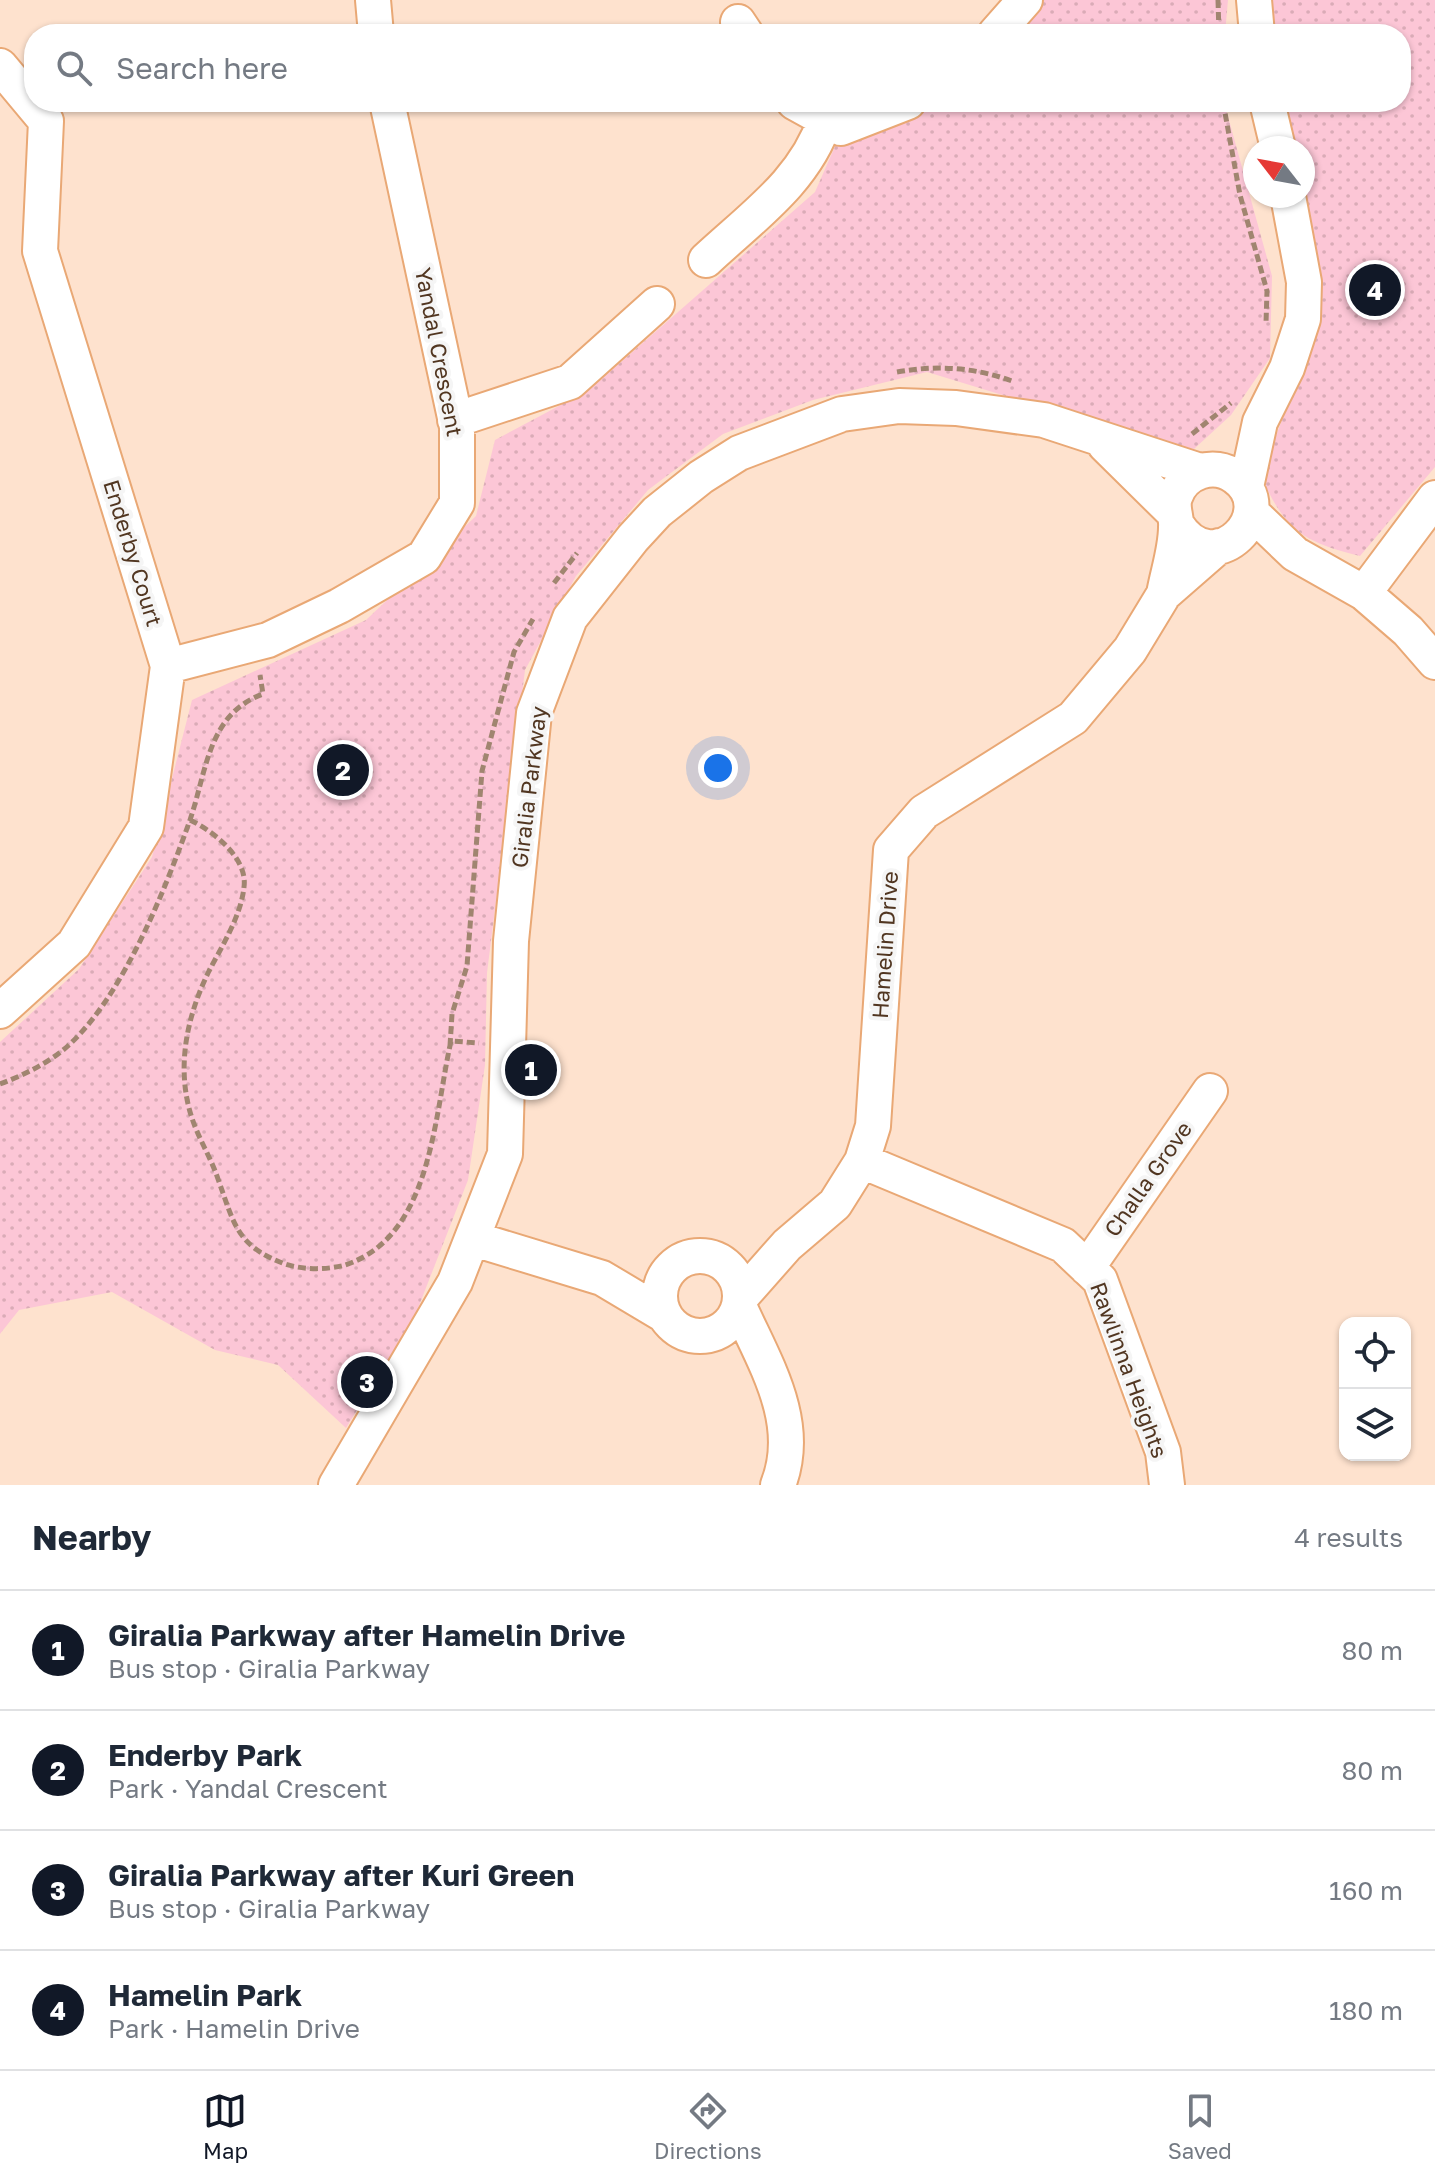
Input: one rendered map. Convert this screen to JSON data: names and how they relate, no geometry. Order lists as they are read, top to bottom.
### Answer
{
  "streets": {
    "street": [
      "Yandal Crescent",
      "Enderby Court",
      "Giralia Parkway",
      "Hamelin Drive",
      "Challa Grove",
      "Rawlinna Heights"
    ]
  },
  "crossings": [
    ["Yandal Crescent", "Enderby Court"],
    ["Giralia Parkway", "Hamelin Drive"],
    ["Hamelin Drive", "Rawlinna Heights"],
    ["Challa Grove", "Rawlinna Heights"]
  ],
  "north": "top left",
  "page": {
    "search": "Search here",
    "pins": [
      "4",
      "2",
      "1",
      "3"
    ],
    "heading": ["Nearby", "4 results"],
    "list": [
      {
        "mark": "1",
        "name": "Giralia Parkway after Hamelin Drive",
        "note": "Bus stop · Giralia Parkway",
        "value": "80 m"
      },
      {
        "mark": "2",
        "name": "Enderby Park",
        "note": "Park · Yandal Crescent",
        "value": "80 m"
      },
      {
        "mark": "3",
        "name": "Giralia Parkway after Kuri Green",
        "note": "Bus stop · Giralia Parkway",
        "value": "160 m"
      },
      {
        "mark": "4",
        "name": "Hamelin Park",
        "note": "Park · Hamelin Drive",
        "value": "180 m"
      }
    ],
    "nav": ["Map", "Directions", "Saved"]
  }
}
